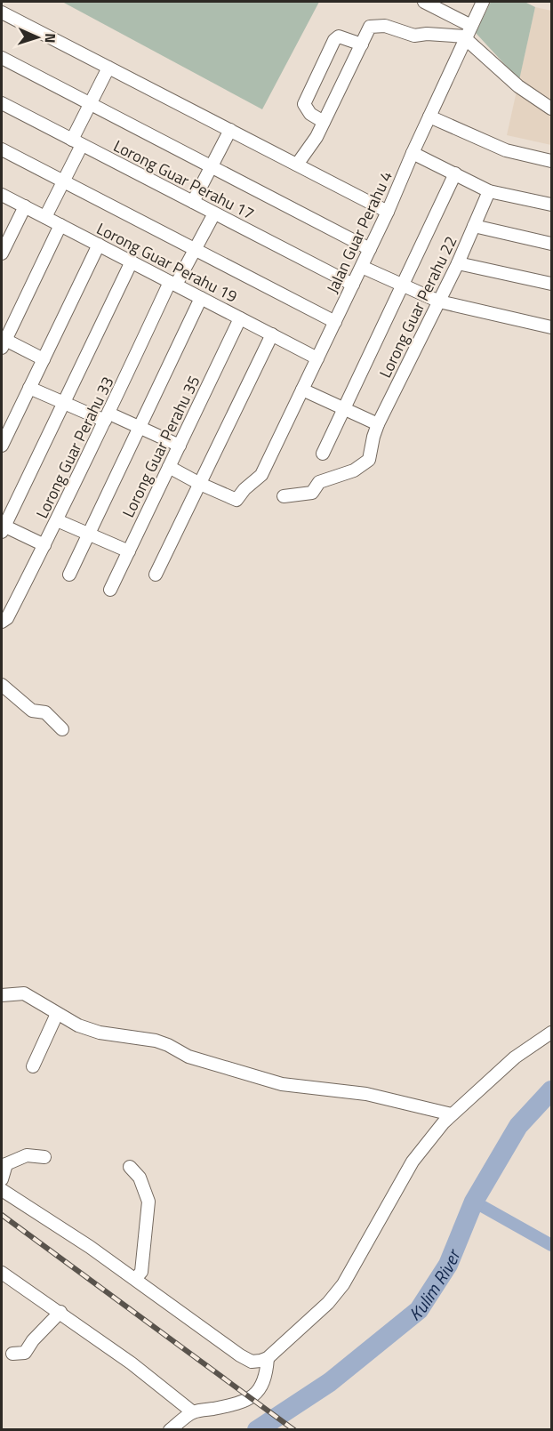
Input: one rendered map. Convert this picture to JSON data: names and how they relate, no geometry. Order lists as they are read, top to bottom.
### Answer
{
  "streets": {
    "street": [
      "Lorong Guar Perahu 17",
      "Jalan Guar Perahu 4",
      "Lorong Guar Perahu 19",
      "Lorong Guar Perahu 22",
      "Lorong Guar Perahu 35",
      "Lorong Guar Perahu 33"
    ]
  },
  "crossings": [
    ["Lorong Guar Perahu 17", "Jalan Guar Perahu 4"],
    ["Lorong Guar Perahu 17", "Lorong Guar Perahu 33"],
    ["Jalan Guar Perahu 4", "Lorong Guar Perahu 19"],
    ["Lorong Guar Perahu 19", "Lorong Guar Perahu 35"],
    ["Lorong Guar Perahu 19", "Lorong Guar Perahu 33"]
  ],
  "water": ["Kulim River"],
  "north": "right"
}
